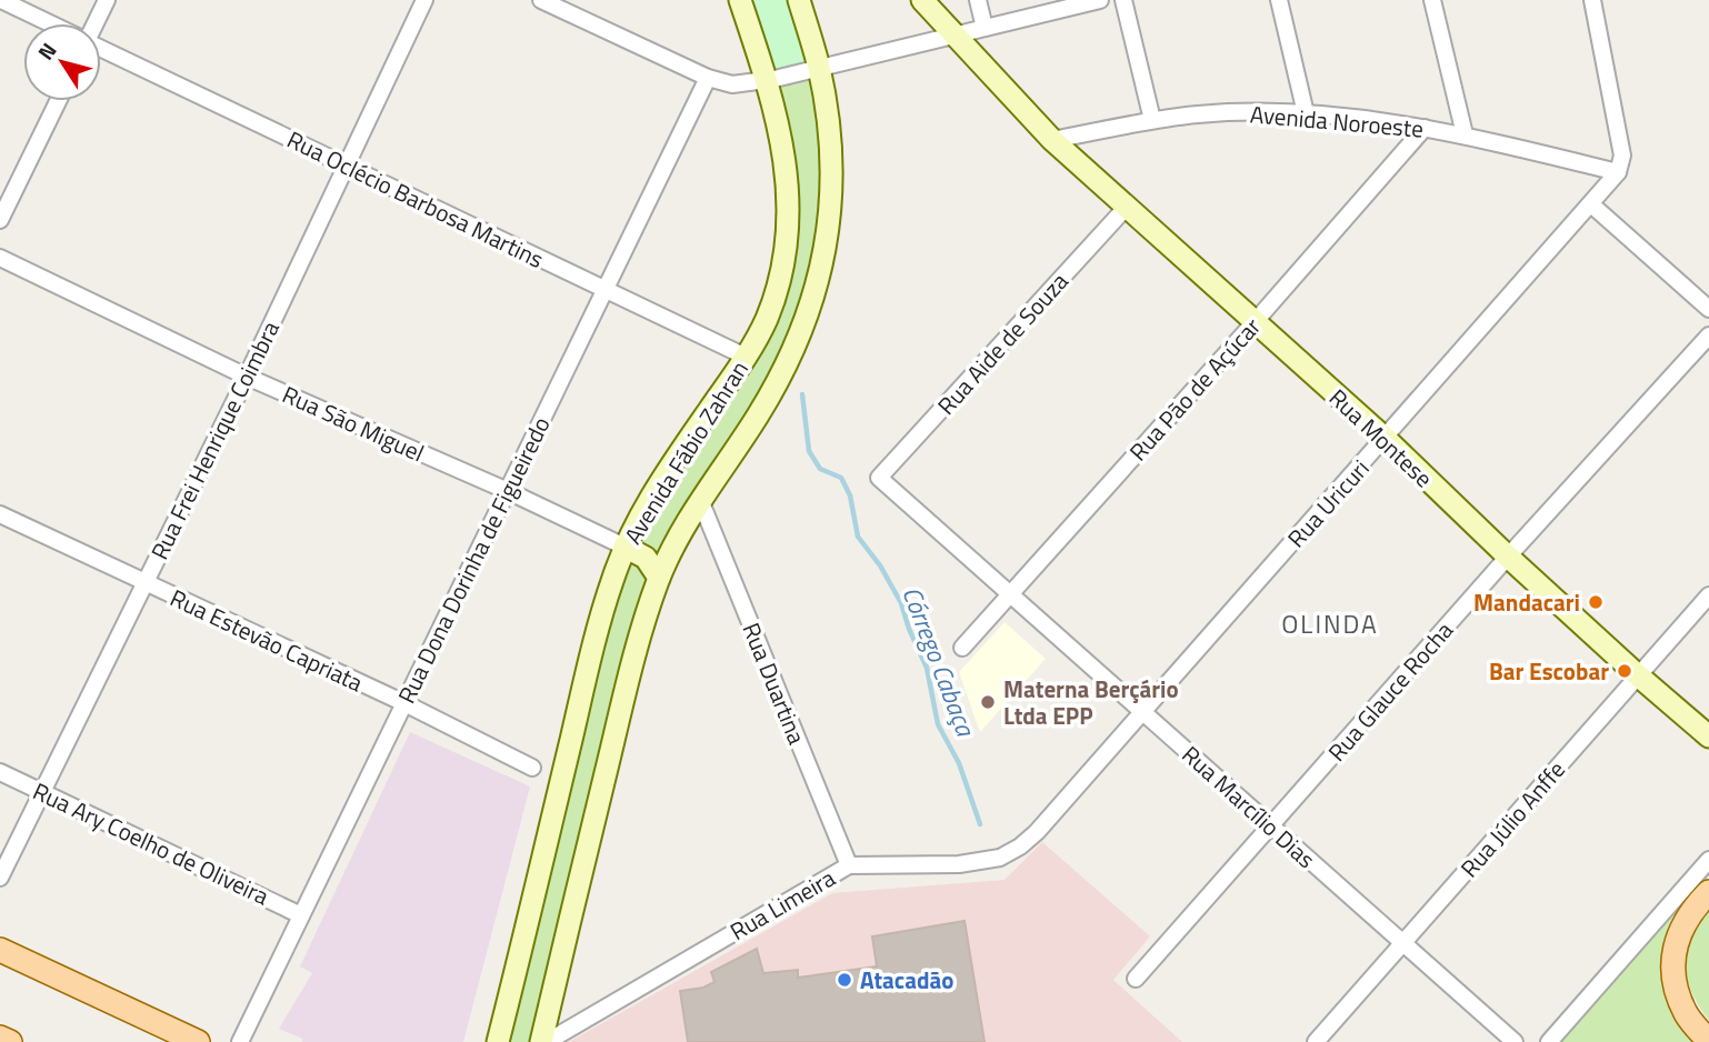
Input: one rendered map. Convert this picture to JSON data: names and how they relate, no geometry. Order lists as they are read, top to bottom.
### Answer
{
  "streets": {
    "main road": ["Rua Montese", "Avenida Fábio Zahran"],
    "street": [
      "Avenida Noroeste",
      "Rua Oclécio Barbosa Martins",
      "Rua Aide de Souza",
      "Rua Pão de Açúcar",
      "Rua São Miguel",
      "Rua Frei Henrique Coimbra",
      "Rua Uricuri",
      "Rua Dona Dorinha de Figueiredo",
      "Rua Estevão Capriata",
      "Rua Duartina",
      "Rua Glauce Rocha",
      "Rua Marcílio Dias",
      "Rua Júlio Anffe",
      "Rua Ary Coelho de Oliveira",
      "Rua Limeira"
    ]
  },
  "crossings": [
    ["Avenida Noroeste", "Rua Pão de Açúcar"],
    ["Avenida Noroeste", "Rua Montese"],
    ["Avenida Noroeste", "Rua Uricuri"],
    ["Rua Oclécio Barbosa Martins", "Rua Frei Henrique Coimbra"],
    ["Rua Oclécio Barbosa Martins", "Avenida Fábio Zahran"],
    ["Rua Oclécio Barbosa Martins", "Rua Dona Dorinha de Figueiredo"],
    ["Rua Aide de Souza", "Rua Montese"],
    ["Rua Aide de Souza", "Rua Marcílio Dias"],
    ["Rua Pão de Açúcar", "Rua Montese"],
    ["Rua Pão de Açúcar", "Rua Marcílio Dias"],
    ["Rua São Miguel", "Rua Frei Henrique Coimbra"],
    ["Rua São Miguel", "Avenida Fábio Zahran"],
    ["Rua São Miguel", "Rua Dona Dorinha de Figueiredo"],
    ["Rua Montese", "Rua Uricuri"],
    ["Rua Montese", "Rua Glauce Rocha"],
    ["Rua Montese", "Rua Júlio Anffe"],
    ["Rua Frei Henrique Coimbra", "Rua Estevão Capriata"],
    ["Rua Frei Henrique Coimbra", "Rua Ary Coelho de Oliveira"],
    ["Avenida Fábio Zahran", "Rua Duartina"],
    ["Rua Uricuri", "Rua Marcílio Dias"],
    ["Rua Uricuri", "Rua Limeira"],
    ["Rua Dona Dorinha de Figueiredo", "Rua Estevão Capriata"],
    ["Rua Dona Dorinha de Figueiredo", "Rua Ary Coelho de Oliveira"],
    ["Rua Duartina", "Rua Limeira"],
    ["Rua Glauce Rocha", "Rua Marcílio Dias"],
    ["Rua Marcílio Dias", "Rua Júlio Anffe"]
  ],
  "districts": ["OLINDA"],
  "water": ["Córrego Cabaça"],
  "places": [
    "Mandacari",
    "Bar Escobar",
    "Materna Berçário Ltda EPP",
    "Atacadão"
  ],
  "north": "top left"
}
